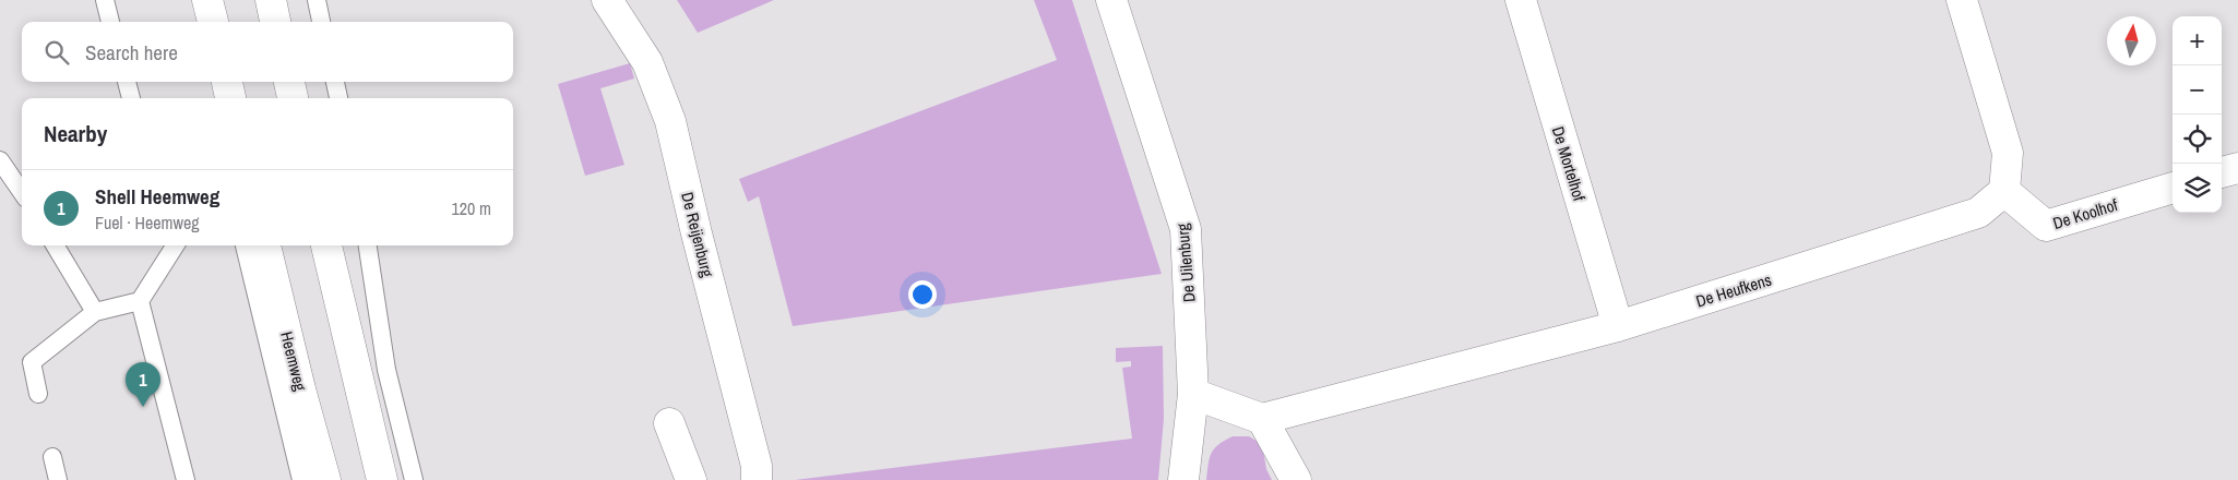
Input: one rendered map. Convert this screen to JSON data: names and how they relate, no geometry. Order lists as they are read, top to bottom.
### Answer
{
  "streets": {
    "street": [
      "De Mortelhof",
      "De Koolhof",
      "De Reijenburg",
      "De Uilenburg",
      "De Heufkens",
      "Heemweg"
    ]
  },
  "crossings": [
    ["De Mortelhof", "De Heufkens"],
    ["De Koolhof", "De Heufkens"]
  ],
  "north": "top",
  "page": {
    "map_buttons": ["+", "−"],
    "search": "Search here",
    "heading": "Nearby",
    "list": [
      {
        "mark": "1",
        "name": "Shell Heemweg",
        "note": "Fuel · Heemweg",
        "value": "120 m"
      }
    ],
    "pins": "1"
  }
}
